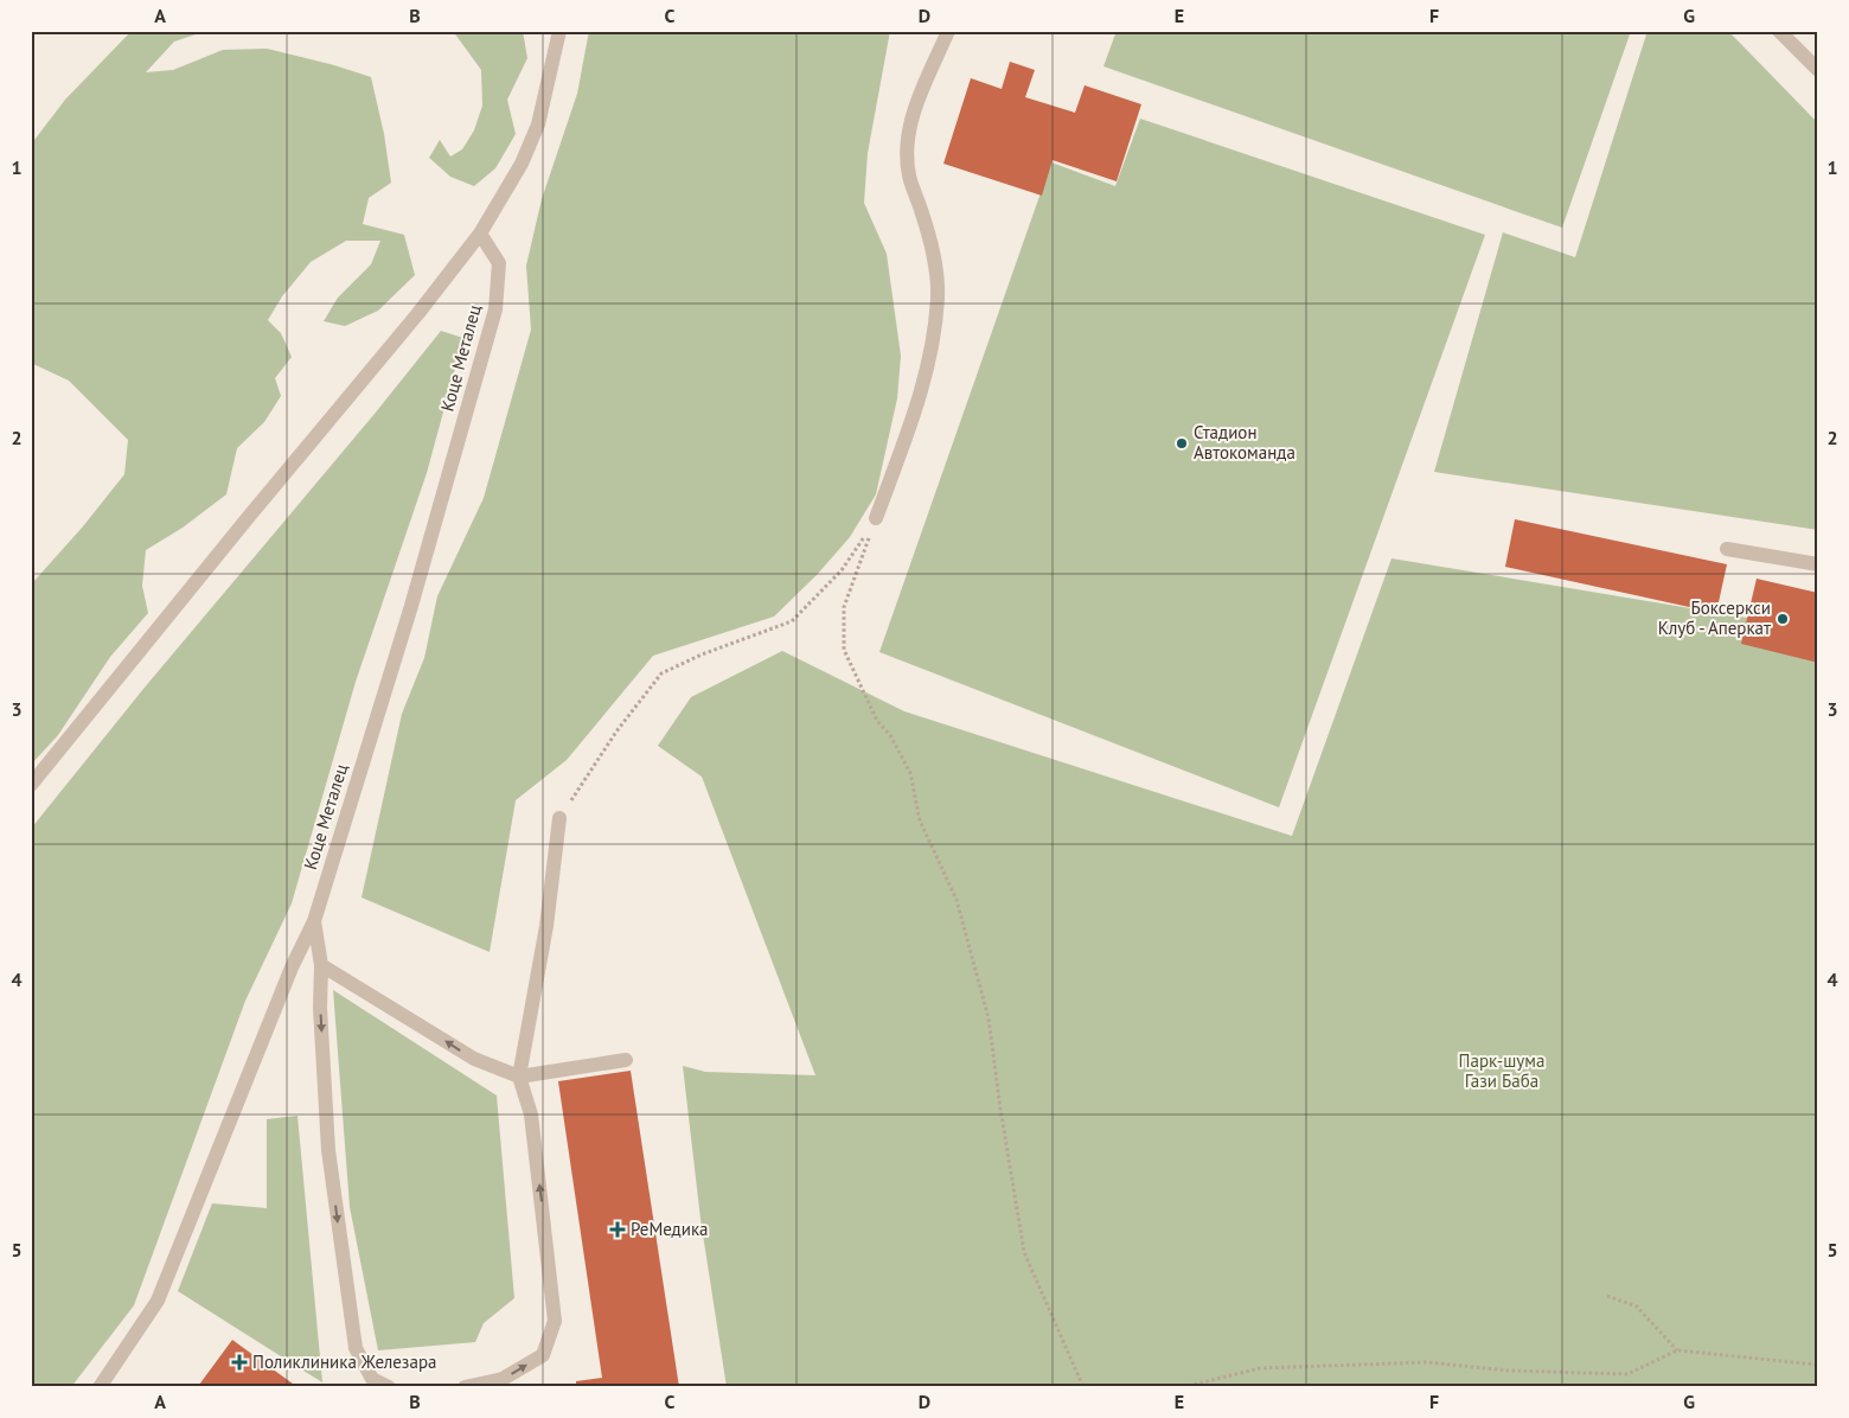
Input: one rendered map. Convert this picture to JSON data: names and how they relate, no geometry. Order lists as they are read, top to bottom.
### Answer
{
  "streets": {
    "street": ["Коце Металец"]
  },
  "parks": ["Парк-шума Гази Баба"],
  "places": {
    "other": ["Стадион Автокоманда", "Боксеркси Клуб - Аперкат"],
    "health": ["РеМедика", "Поликлиника Железара"]
  },
  "grid": {
    "columns": [
      "A",
      "B",
      "C",
      "D",
      "E",
      "F",
      "G"
    ],
    "rows": [
      "1",
      "2",
      "3",
      "4",
      "5"
    ]
  }
}
